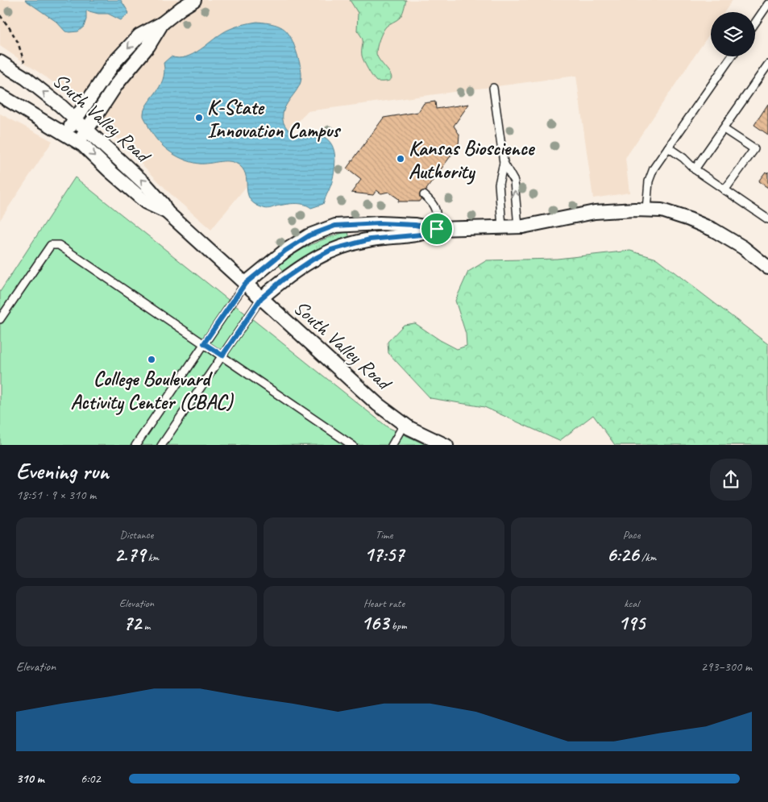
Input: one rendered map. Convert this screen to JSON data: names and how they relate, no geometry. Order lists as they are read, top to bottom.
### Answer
{
  "streets": {
    "street": ["South Valley Road"]
  },
  "places": ["K-State Innovation Campus", "Kansas Bioscience Authority", "College Boulevard Activity Center (CBAC)"],
  "page": {
    "heading": ["Evening run", "18:51 · 9 × 310 m"],
    "stats": [
      ["Distance", "2.79 km"],
      ["Time", "17:57"],
      ["Pace", "6:26 /km"],
      ["Elevation", "72 m"],
      ["Heart rate", "163 bpm"],
      ["kcal", "195"]
    ],
    "chart": ["Elevation", "293–300 m"],
    "list": [
      {
        "name": "310 m",
        "note": "6:02"
      }
    ]
  }
}
